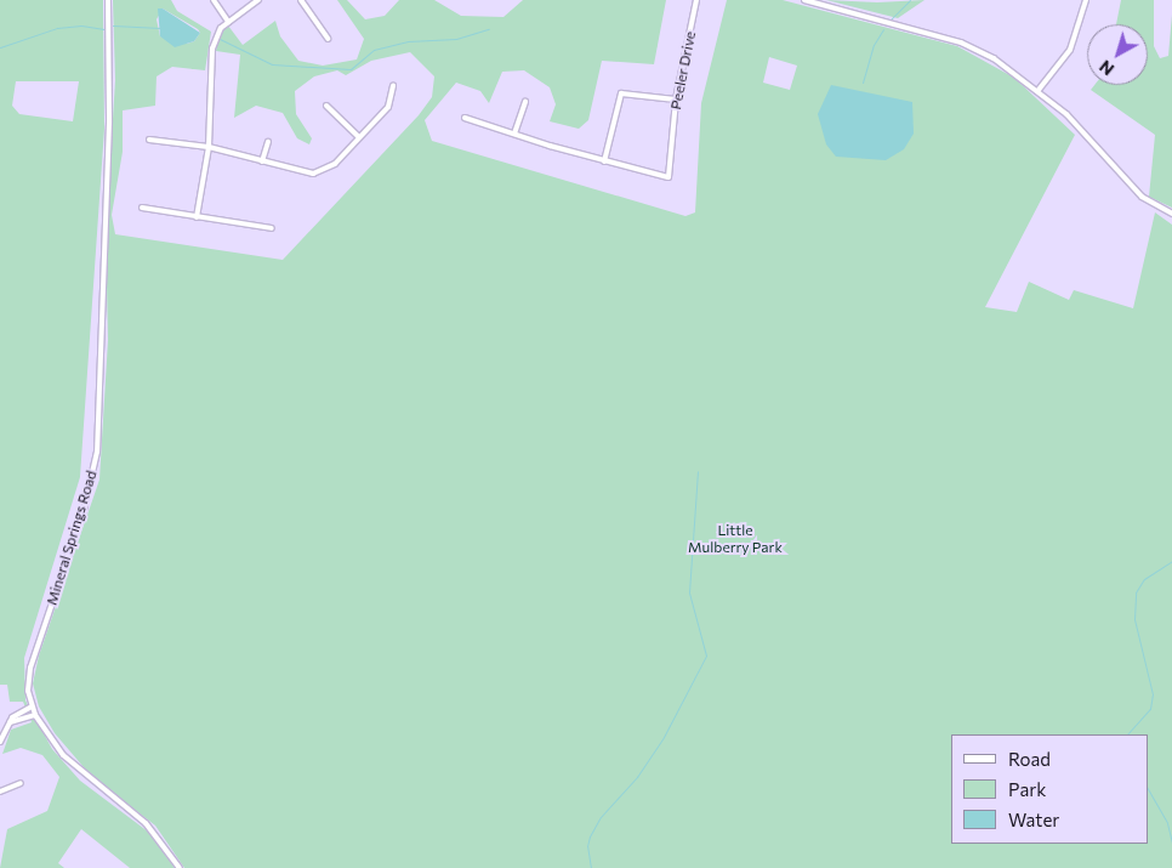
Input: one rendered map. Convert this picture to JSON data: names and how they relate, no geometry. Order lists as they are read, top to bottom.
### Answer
{
  "streets": {
    "street": ["Peeler Drive", "Mineral Springs Road"]
  },
  "parks": ["Little Mulberry Park"],
  "legend": ["Road", "Park", "Water"],
  "north": "bottom left"
}
